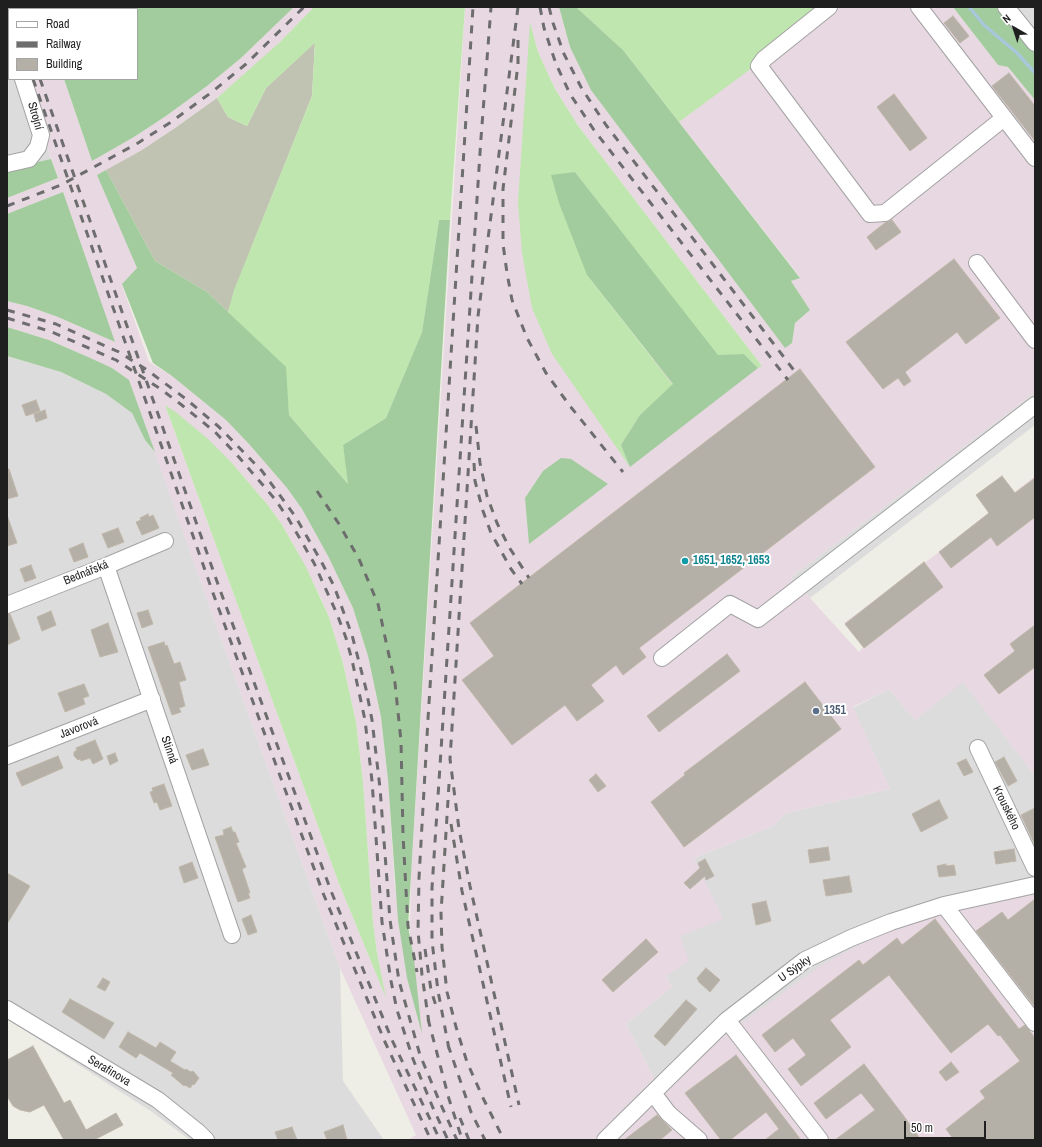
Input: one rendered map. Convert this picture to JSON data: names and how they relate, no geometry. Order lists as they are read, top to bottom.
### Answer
{
  "streets": {
    "street": [
      "Strojní",
      "Bednářská",
      "Javorová",
      "Stinná",
      "Krouského",
      "U Sýpky",
      "Serafinova"
    ]
  },
  "crossings": [
    ["Bednářská", "Stinná"],
    ["Javorová", "Stinná"]
  ],
  "places": ["1651, 1652, 1653", "1351"],
  "legend": ["Road", "Railway", "Building"],
  "scale_bar": "50 m",
  "north": "top left"
}
